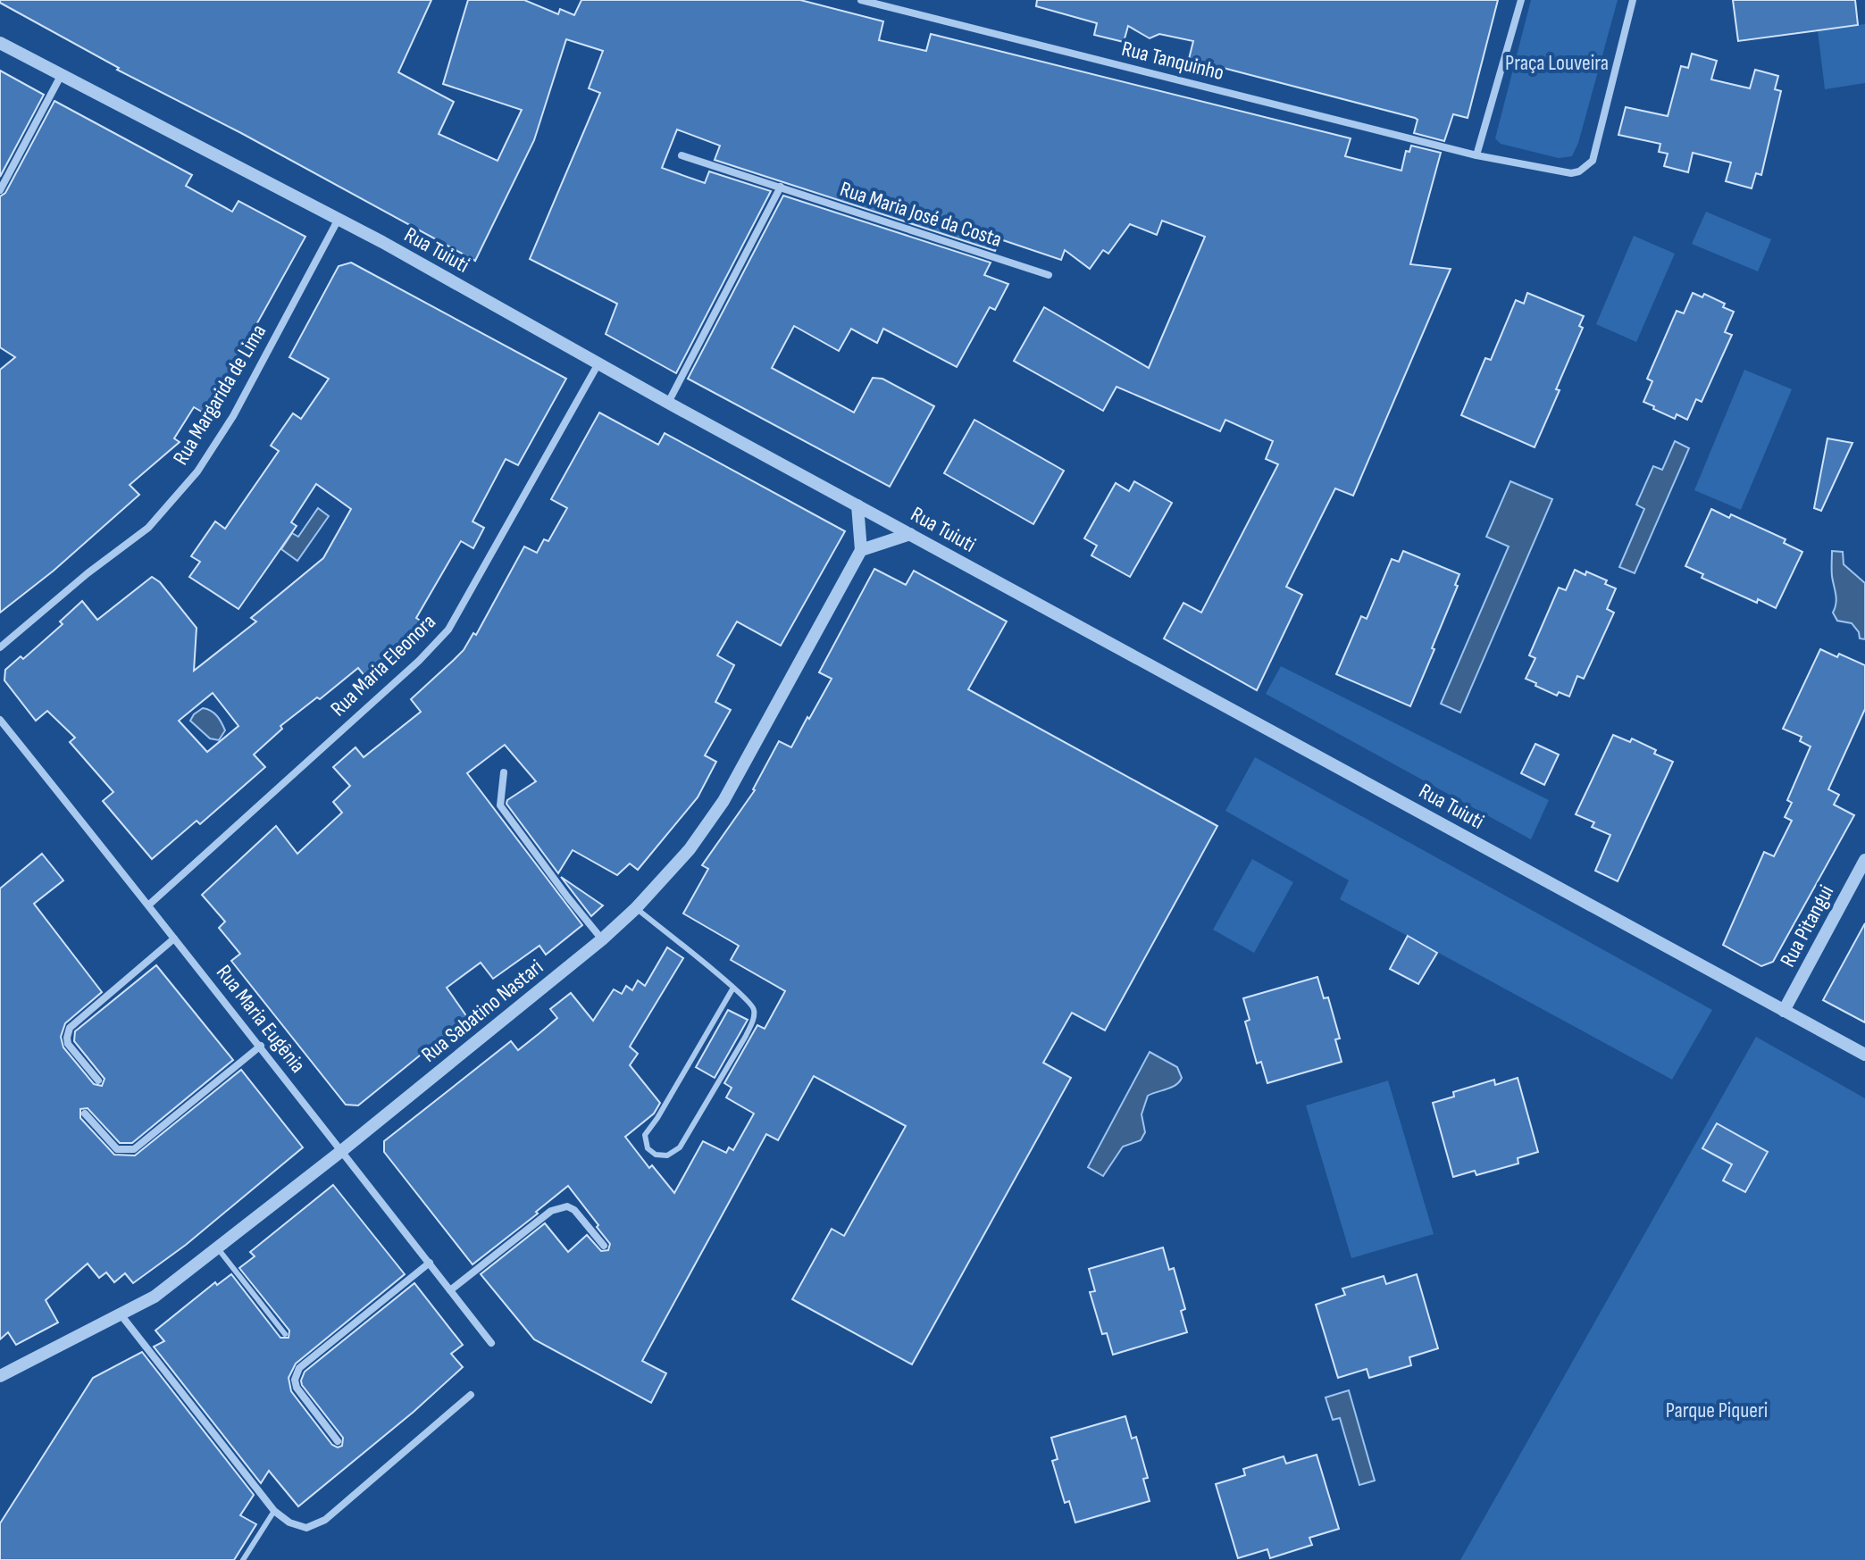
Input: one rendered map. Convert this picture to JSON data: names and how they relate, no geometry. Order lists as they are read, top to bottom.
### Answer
{
  "streets": {
    "street": [
      "Rua Tanquinho",
      "Rua Maria José da Costa",
      "Rua Tuiuti",
      "Rua Margarida de Lima",
      "Rua Maria Eleonora",
      "Rua Pitangui",
      "Rua Sabatino Nastari",
      "Rua Maria Eugênia"
    ]
  },
  "crossings": [
    ["Rua Tuiuti", "Rua Margarida de Lima"],
    ["Rua Tuiuti", "Rua Maria Eleonora"],
    ["Rua Tuiuti", "Rua Pitangui"],
    ["Rua Maria Eleonora", "Rua Maria Eugênia"],
    ["Rua Sabatino Nastari", "Rua Maria Eugênia"]
  ],
  "parks": ["Praça Louveira", "Parque Piqueri"]
}
